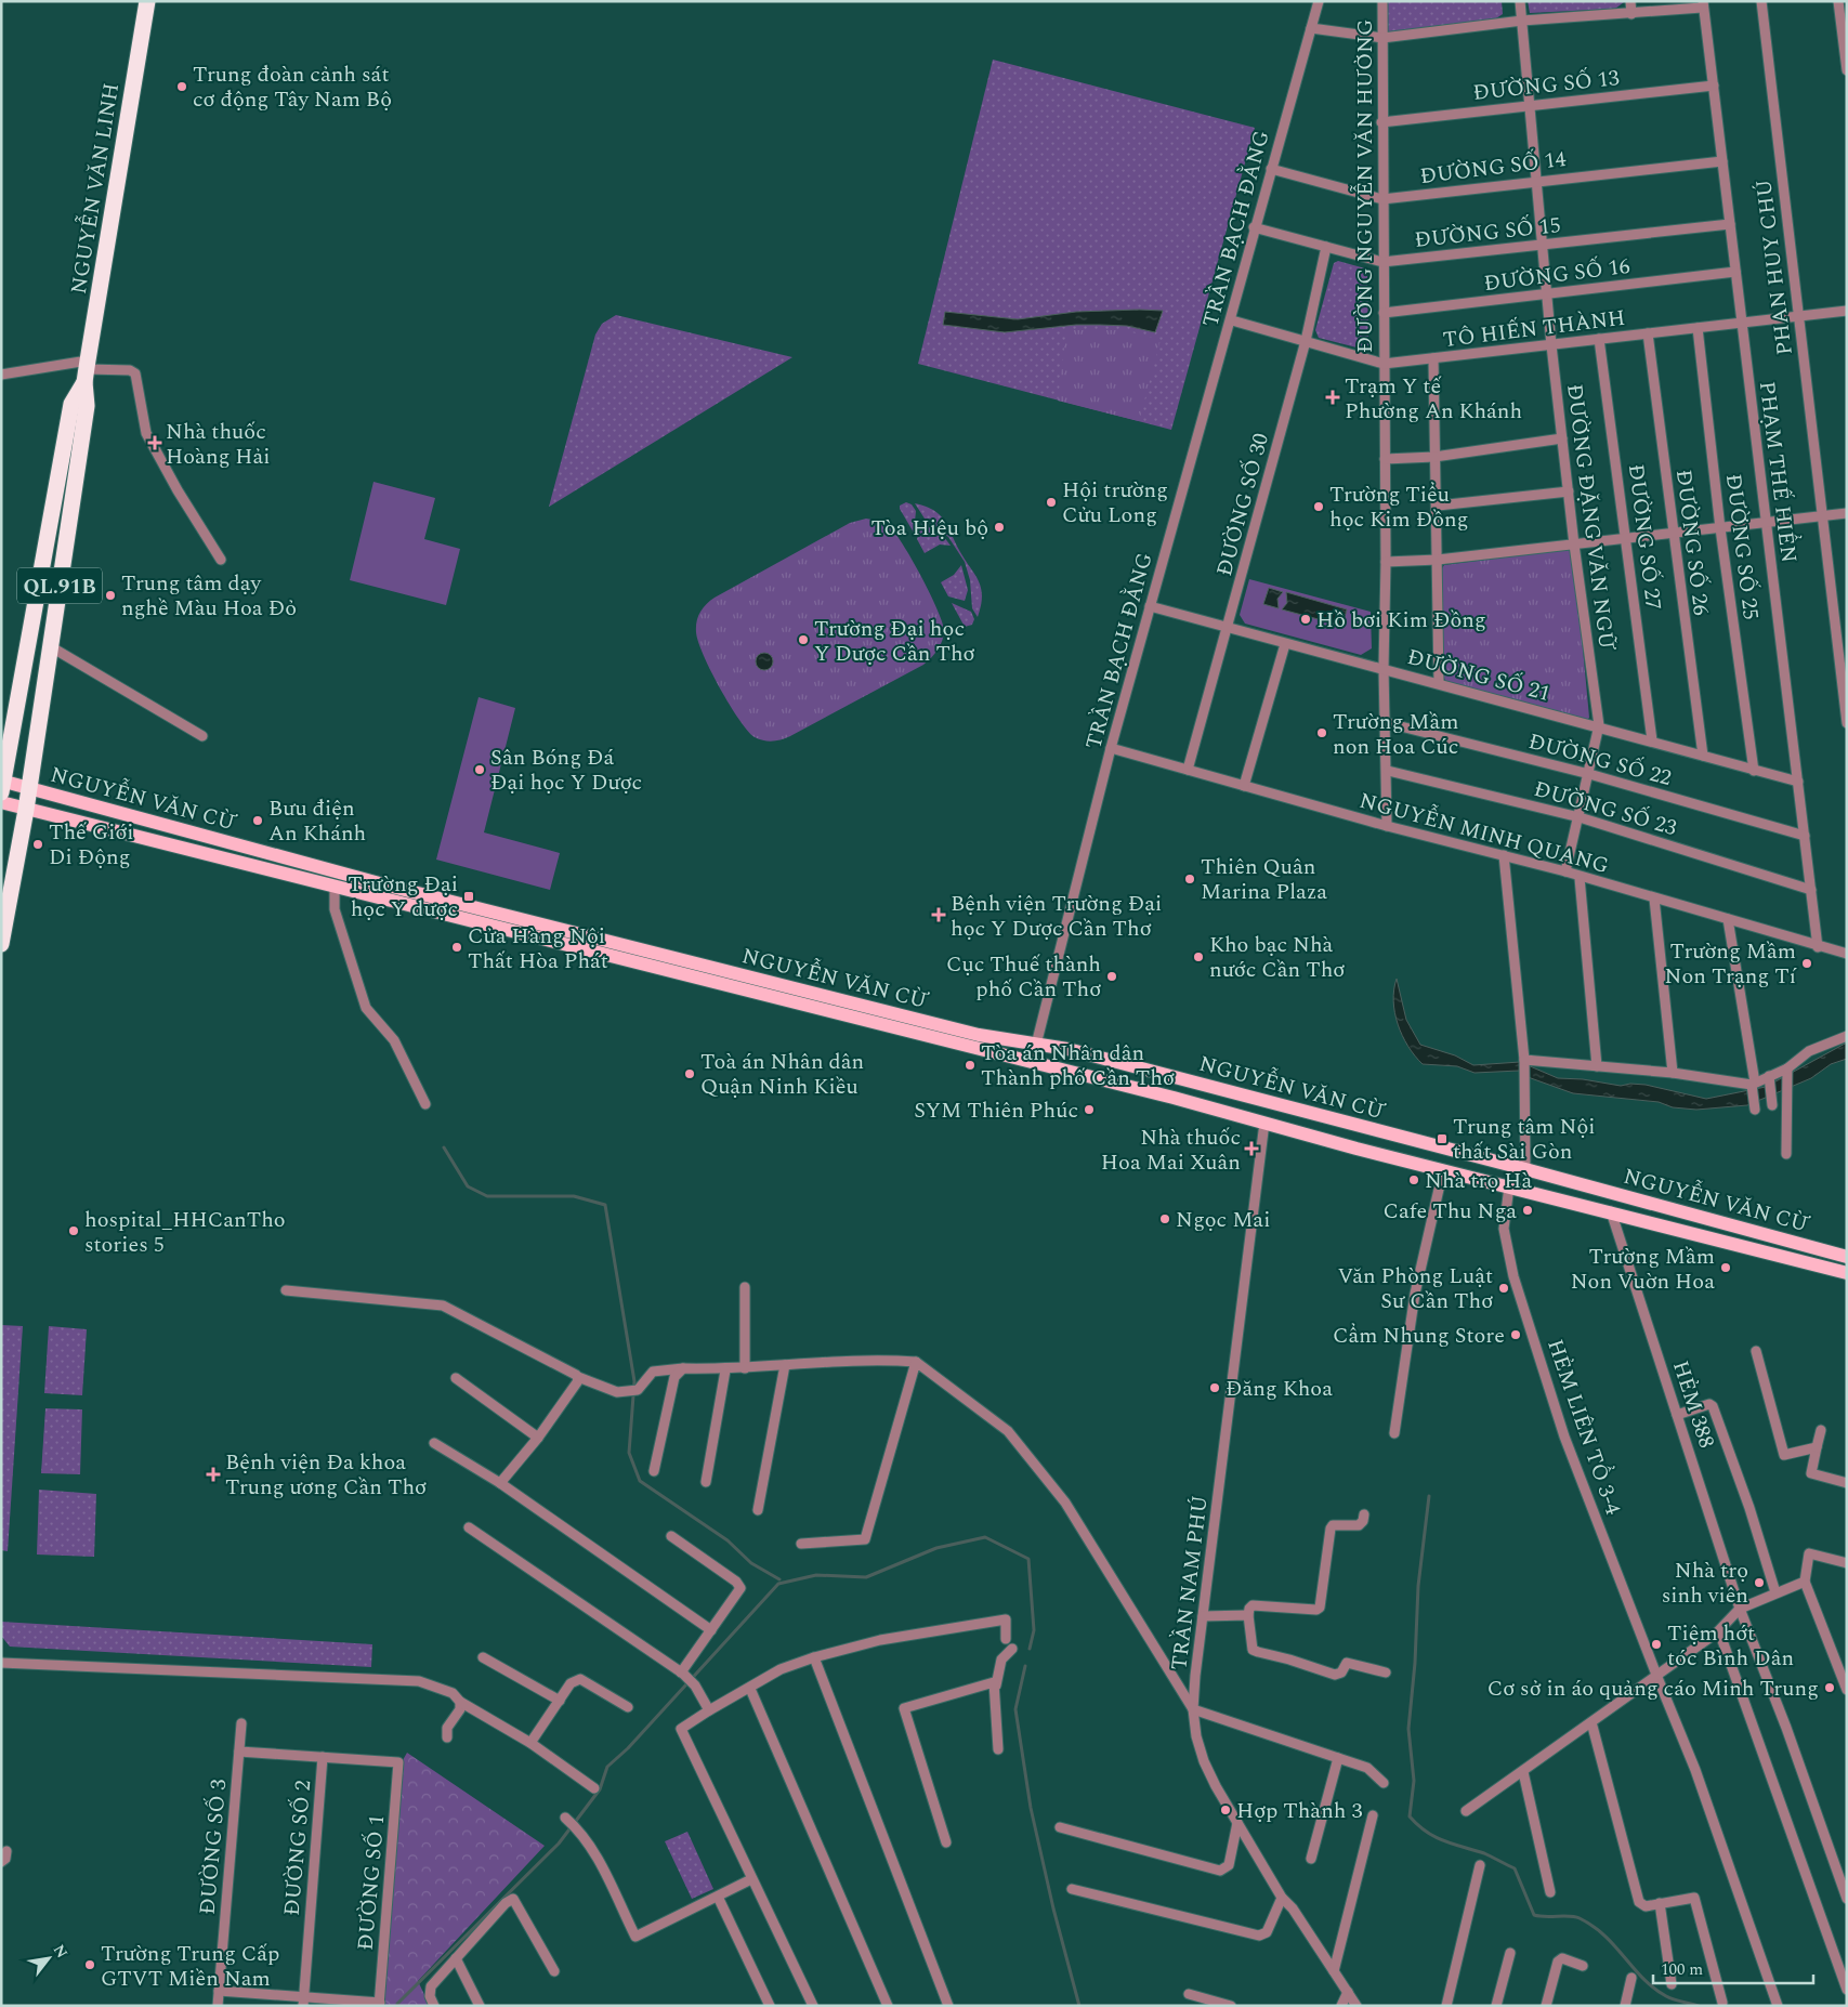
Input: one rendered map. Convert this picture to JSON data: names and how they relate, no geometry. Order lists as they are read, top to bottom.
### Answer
{
  "streets": {
    "highway": ["NGUYỄN VĂN LINH", "QL.91B"],
    "main road": ["NGUYỄN VĂN CỪ"],
    "street": [
      "ĐƯỜNG SỐ 13",
      "ĐƯỜNG SỐ 14",
      "ĐƯỜNG NGUYỄN VĂN HƯỞNG",
      "TRẦN BẠCH ĐẰNG",
      "ĐƯỜNG SỐ 15",
      "PHAN HUY CHÚ",
      "ĐƯỜNG SỐ 16",
      "TÔ HIẾN THÀNH",
      "PHẠM THẾ HIỂN",
      "ĐƯỜNG SỐ 30",
      "ĐƯỜNG ĐẶNG VĂN NGỮ",
      "ĐƯỜNG SỐ 27",
      "ĐƯỜNG SỐ 26",
      "ĐƯỜNG SỐ 25",
      "ĐƯỜNG SỐ 21",
      "ĐƯỜNG SỐ 22",
      "ĐƯỜNG SỐ 23",
      "NGUYỄN MINH QUANG",
      "HẺM 388",
      "HẺM LIÊN TỔ 3-4",
      "TRẦN NAM PHÚ",
      "ĐƯỜNG SỐ 3",
      "ĐƯỜNG SỐ 2",
      "ĐƯỜNG SỐ 1"
    ]
  },
  "crossings": [
    ["ĐƯỜNG SỐ 13", "ĐƯỜNG NGUYỄN VĂN HƯỞNG"],
    ["ĐƯỜNG SỐ 13", "PHẠM THẾ HIỂN"],
    ["ĐƯỜNG SỐ 13", "ĐƯỜNG ĐẶNG VĂN NGỮ"],
    ["ĐƯỜNG SỐ 14", "ĐƯỜNG NGUYỄN VĂN HƯỞNG"],
    ["ĐƯỜNG SỐ 14", "TRẦN BẠCH ĐẰNG"],
    ["ĐƯỜNG SỐ 14", "PHẠM THẾ HIỂN"],
    ["ĐƯỜNG SỐ 14", "ĐƯỜNG ĐẶNG VĂN NGỮ"],
    ["ĐƯỜNG NGUYỄN VĂN HƯỞNG", "ĐƯỜNG SỐ 15"],
    ["ĐƯỜNG NGUYỄN VĂN HƯỞNG", "ĐƯỜNG SỐ 16"],
    ["ĐƯỜNG NGUYỄN VĂN HƯỞNG", "TÔ HIẾN THÀNH"],
    ["ĐƯỜNG NGUYỄN VĂN HƯỞNG", "ĐƯỜNG SỐ 21"],
    ["ĐƯỜNG NGUYỄN VĂN HƯỞNG", "ĐƯỜNG SỐ 22"],
    ["ĐƯỜNG NGUYỄN VĂN HƯỞNG", "ĐƯỜNG SỐ 23"],
    ["ĐƯỜNG NGUYỄN VĂN HƯỞNG", "NGUYỄN MINH QUANG"],
    ["NGUYỄN VĂN LINH", "NGUYỄN VĂN CỪ"],
    ["TRẦN BẠCH ĐẰNG", "ĐƯỜNG SỐ 15"],
    ["TRẦN BẠCH ĐẰNG", "TÔ HIẾN THÀNH"],
    ["TRẦN BẠCH ĐẰNG", "ĐƯỜNG SỐ 21"],
    ["TRẦN BẠCH ĐẰNG", "NGUYỄN VĂN CỪ"],
    ["TRẦN BẠCH ĐẰNG", "NGUYỄN MINH QUANG"],
    ["ĐƯỜNG SỐ 15", "PHẠM THẾ HIỂN"],
    ["ĐƯỜNG SỐ 15", "ĐƯỜNG SỐ 30"],
    ["ĐƯỜNG SỐ 15", "ĐƯỜNG ĐẶNG VĂN NGỮ"],
    ["PHAN HUY CHÚ", "TÔ HIẾN THÀNH"],
    ["ĐƯỜNG SỐ 16", "PHẠM THẾ HIỂN"],
    ["ĐƯỜNG SỐ 16", "ĐƯỜNG ĐẶNG VĂN NGỮ"],
    ["TÔ HIẾN THÀNH", "PHẠM THẾ HIỂN"],
    ["TÔ HIẾN THÀNH", "ĐƯỜNG SỐ 30"],
    ["TÔ HIẾN THÀNH", "ĐƯỜNG ĐẶNG VĂN NGỮ"],
    ["TÔ HIẾN THÀNH", "ĐƯỜNG SỐ 27"],
    ["TÔ HIẾN THÀNH", "ĐƯỜNG SỐ 26"],
    ["TÔ HIẾN THÀNH", "ĐƯỜNG SỐ 25"],
    ["PHẠM THẾ HIỂN", "ĐƯỜNG SỐ 21"],
    ["PHẠM THẾ HIỂN", "ĐƯỜNG SỐ 22"],
    ["PHẠM THẾ HIỂN", "ĐƯỜNG SỐ 23"],
    ["PHẠM THẾ HIỂN", "NGUYỄN MINH QUANG"],
    ["ĐƯỜNG SỐ 30", "ĐƯỜNG SỐ 21"],
    ["ĐƯỜNG SỐ 30", "NGUYỄN MINH QUANG"],
    ["ĐƯỜNG ĐẶNG VĂN NGỮ", "ĐƯỜNG SỐ 21"],
    ["ĐƯỜNG ĐẶNG VĂN NGỮ", "ĐƯỜNG SỐ 22"],
    ["ĐƯỜNG ĐẶNG VĂN NGỮ", "ĐƯỜNG SỐ 23"],
    ["ĐƯỜNG ĐẶNG VĂN NGỮ", "NGUYỄN MINH QUANG"],
    ["ĐƯỜNG SỐ 27", "ĐƯỜNG SỐ 21"],
    ["ĐƯỜNG SỐ 26", "ĐƯỜNG SỐ 21"],
    ["ĐƯỜNG SỐ 25", "ĐƯỜNG SỐ 21"],
    ["NGUYỄN VĂN CỪ", "HẺM 388"],
    ["NGUYỄN VĂN CỪ", "HẺM LIÊN TỔ 3-4"],
    ["NGUYỄN VĂN CỪ", "TRẦN NAM PHÚ"],
    ["ĐƯỜNG SỐ 2", "ĐƯỜNG SỐ 1"]
  ],
  "places": {
    "other": [
      "Trung đoàn cảnh sát cơ động Tây Nam Bộ",
      "Hội trường Cửu Long",
      "Trường Tiểu học Kim Đồng",
      "Tòa Hiệu bộ",
      "Trung tâm dạy nghề Màu Hoa Đỏ",
      "Hồ bơi Kim Đồng",
      "Trường Đại học Y Dược Cần Thơ",
      "Trường Mầm non Hoa Cúc",
      "Sân Bóng Đá Đại học Y Dược",
      "Bưu điện An Khánh",
      "Thế Giới Di Động",
      "Thiên Quân Marina Plaza",
      "Cửa Hàng Nội Thất Hòa Phát",
      "Kho bạc Nhà nước Cần Thơ",
      "Trường Mầm Non Trạng Tí",
      "Cục Thuế thành phố Cần Thơ",
      "Tòa án Nhân dân Thành phố Cần Thơ",
      "Toà án Nhân dân Quận Ninh Kiều",
      "SYM Thiên Phúc",
      "Nhà trọ Hà",
      "Cafe Thu Nga",
      "Ngọc Mai",
      "hospital_HHCanTho stories 5",
      "Trường Mầm Non Vuờn Hoa",
      "Văn Phòng Luật Sư Cần Thơ",
      "Cẩm Nhung Store",
      "Đăng Khoa",
      "Nhà trọ sinh viên",
      "Tiệm hớt tóc Bình Dân",
      "Cơ sở in áo quảng cáo Minh Trung",
      "Hợp Thành 3",
      "Trường Trung Cấp GTVT Miền Nam"
    ],
    "health": [
      "Trạm Y tế Phường An Khánh",
      "Nhà thuốc Hoàng Hải",
      "Bệnh viện Trường Đại học Y Dược Cần Thơ",
      "Nhà thuốc Hoa Mai Xuân",
      "Bệnh viện Đa khoa Trung ương Cần Thơ"
    ],
    "transit": ["Trường Đại học Y dược", "Trung tâm Nội thất Sài Gòn"]
  },
  "scale_bar": "100 m",
  "north": "top right"
}
